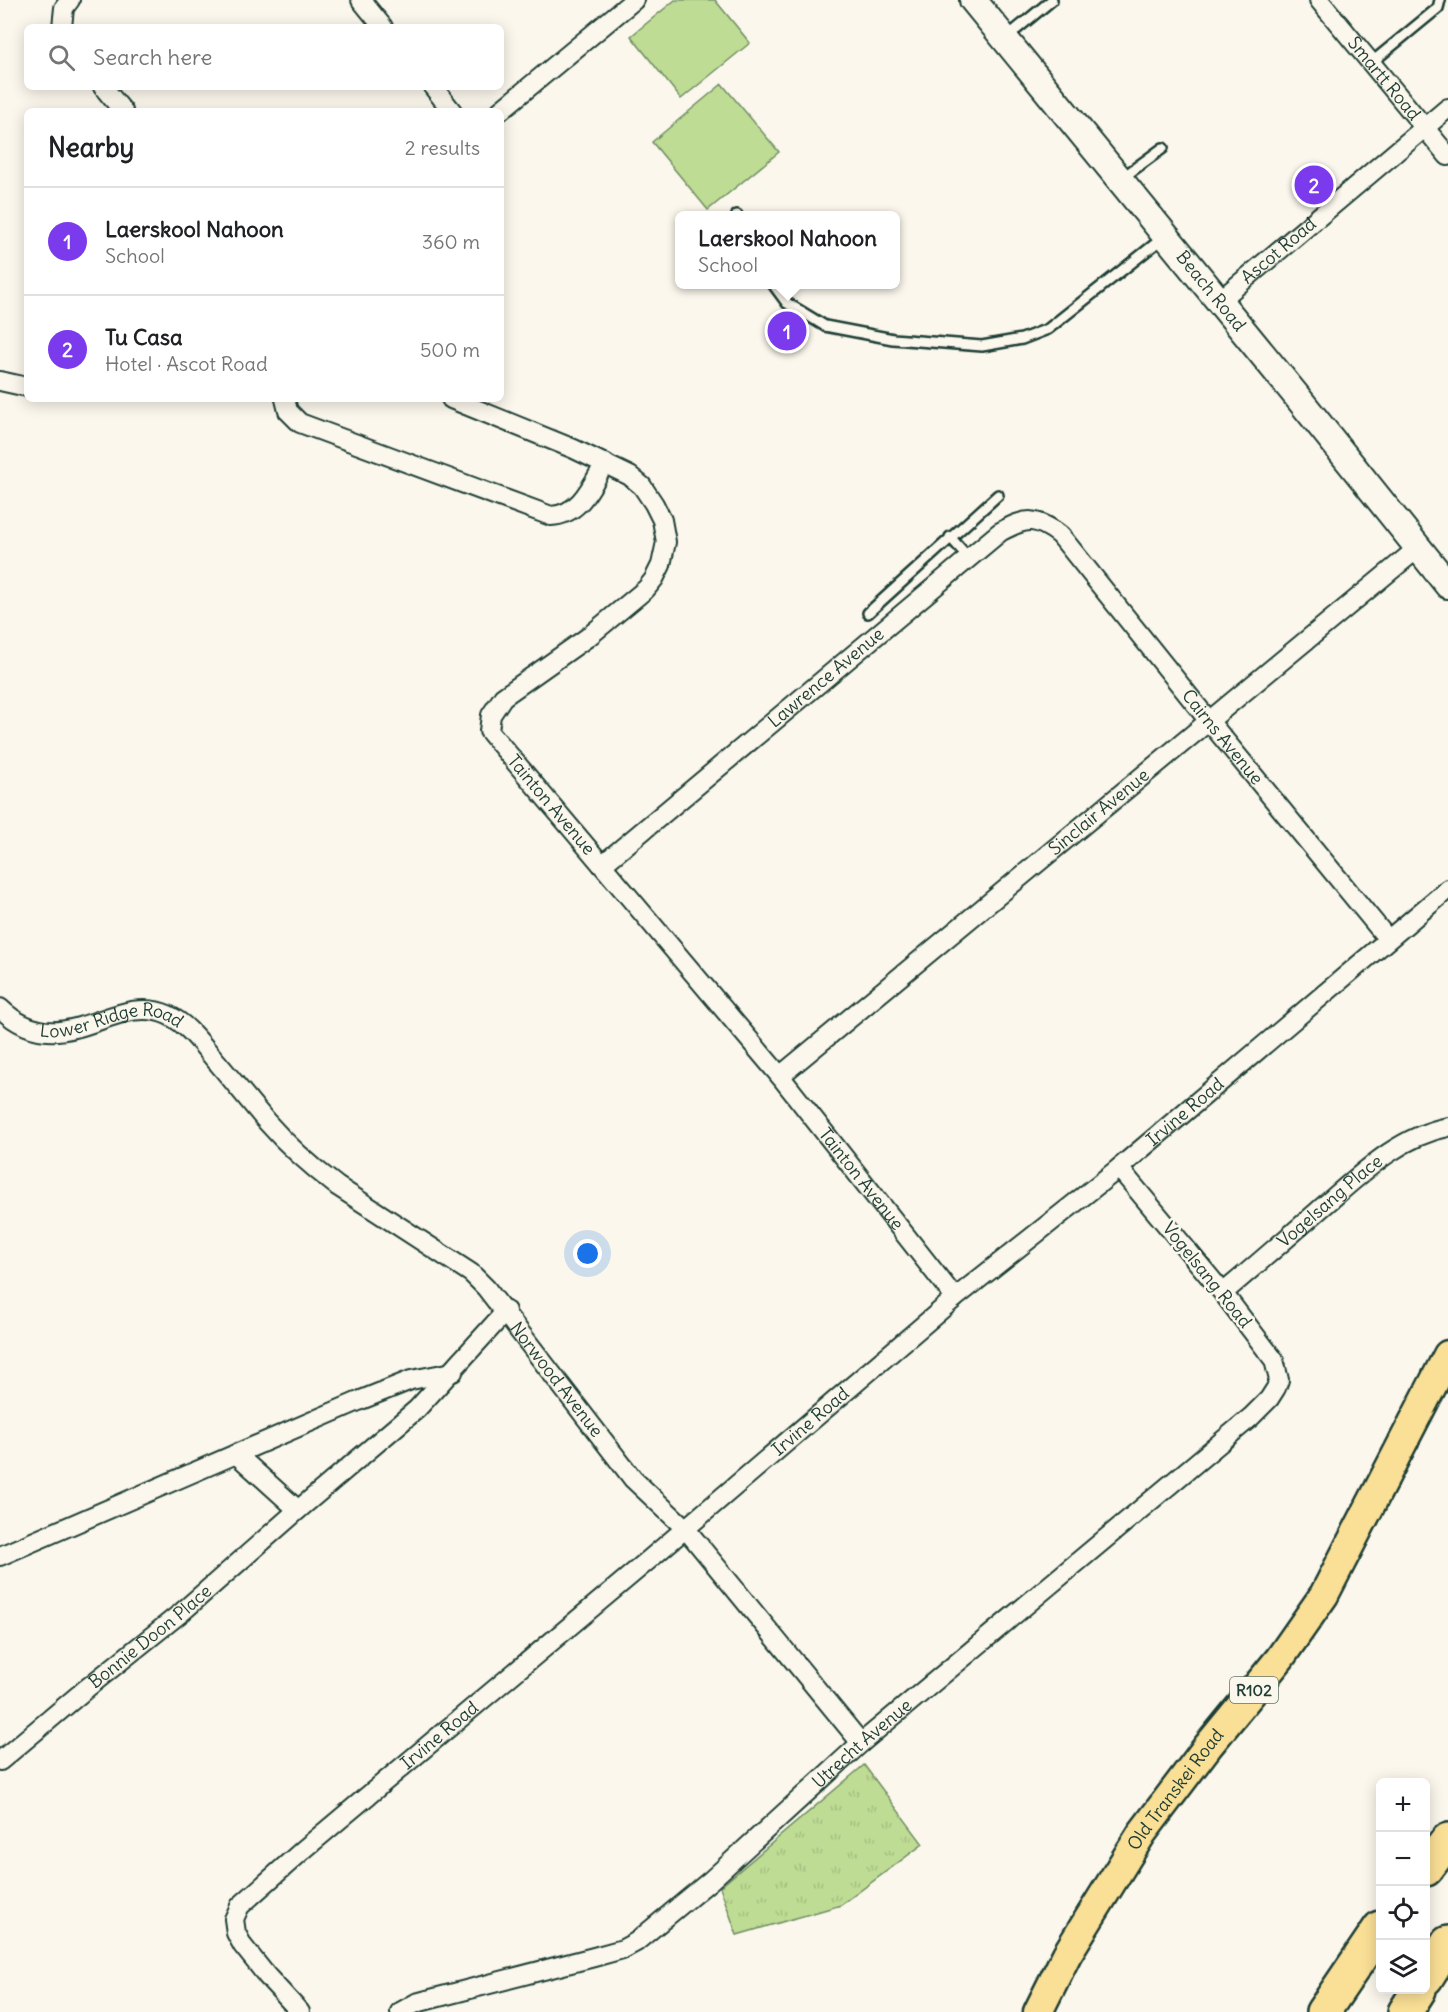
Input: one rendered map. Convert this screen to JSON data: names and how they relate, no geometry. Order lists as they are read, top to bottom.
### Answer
{
  "streets": {
    "main road": ["R102", "Old Transkei Road"],
    "street": [
      "Smartt Road",
      "Ascot Road",
      "Beach Road",
      "Lawrence Avenue",
      "Cairns Avenue",
      "Tainton Avenue",
      "Sinclair Avenue",
      "Lower Ridge Road",
      "Irvine Road",
      "Vogelsang Place",
      "Vogelsang Road",
      "Norwood Avenue",
      "Bonnie Doon Place",
      "Utrecht Avenue"
    ]
  },
  "crossings": [
    ["Smartt Road", "Ascot Road"],
    ["Ascot Road", "Beach Road"],
    ["Beach Road", "Sinclair Avenue"],
    ["Lawrence Avenue", "Cairns Avenue"],
    ["Lawrence Avenue", "Tainton Avenue"],
    ["Cairns Avenue", "Sinclair Avenue"],
    ["Cairns Avenue", "Irvine Road"],
    ["Tainton Avenue", "Sinclair Avenue"],
    ["Tainton Avenue", "Irvine Road"],
    ["Lower Ridge Road", "Norwood Avenue"],
    ["Irvine Road", "Vogelsang Road"],
    ["Irvine Road", "Norwood Avenue"],
    ["Vogelsang Place", "Vogelsang Road"],
    ["Vogelsang Road", "Utrecht Avenue"],
    ["Norwood Avenue", "Bonnie Doon Place"],
    ["Norwood Avenue", "Utrecht Avenue"]
  ],
  "page": {
    "search": "Search here",
    "heading": ["Nearby", "2 results"],
    "pins": ["2", "1"],
    "list": [
      {
        "mark": "1",
        "name": "Laerskool Nahoon",
        "note": "School",
        "value": "360 m"
      },
      {
        "mark": "2",
        "name": "Tu Casa",
        "note": "Hotel · Ascot Road",
        "value": "500 m"
      }
    ],
    "popup": ["Laerskool Nahoon", "School"],
    "map_buttons": ["+", "−"]
  }
}
